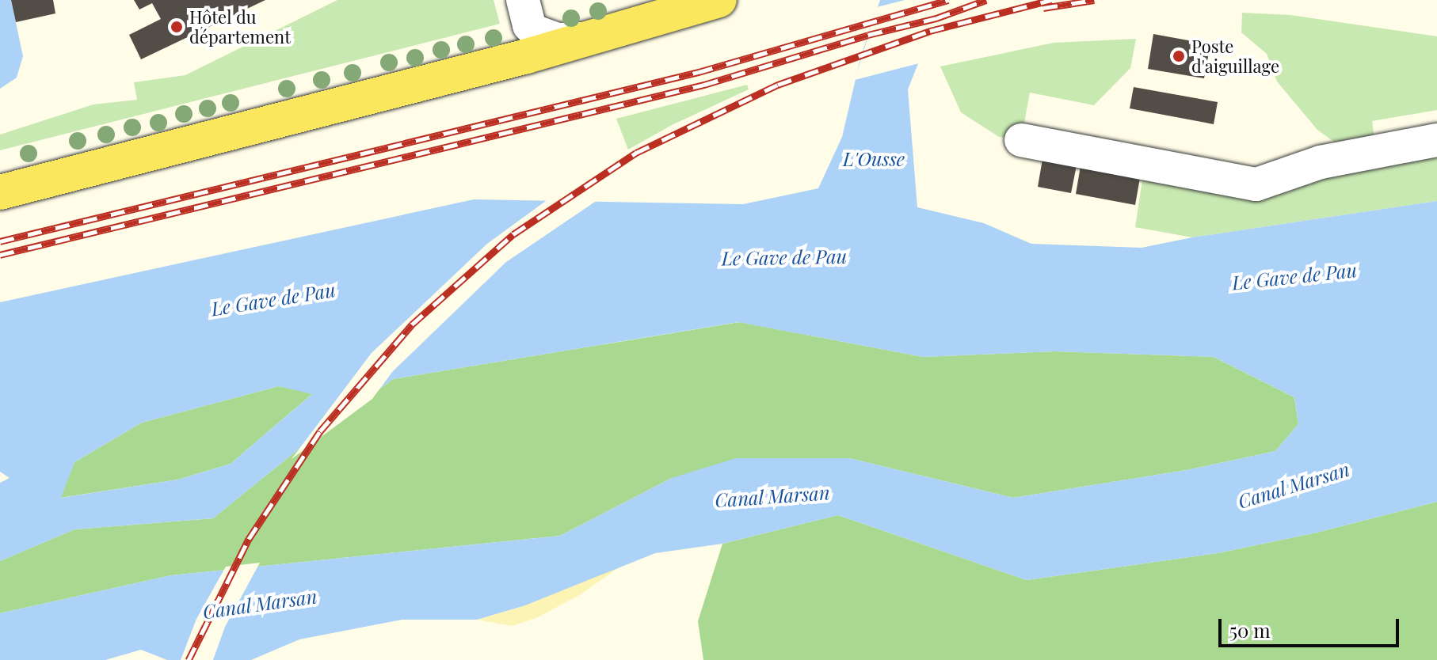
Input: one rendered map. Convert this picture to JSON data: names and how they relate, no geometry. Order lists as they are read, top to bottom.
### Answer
{
  "water": ["L'Ousse", "Le Gave de Pau", "Canal Marsan"],
  "places": ["Hôtel du département", "Poste d'aiguillage"],
  "scale_bar": "50 m"
}
